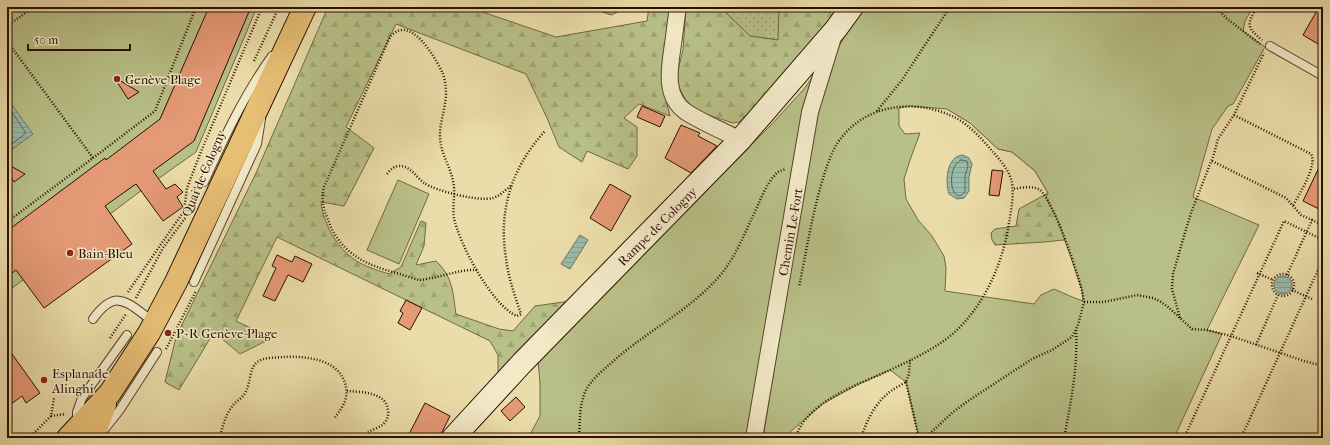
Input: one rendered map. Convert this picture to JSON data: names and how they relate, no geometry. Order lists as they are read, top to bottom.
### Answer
{
  "streets": {
    "main road": ["Quai de Cologny"],
    "street": ["Rampe de Cologny", "Chemin Le-Fort"]
  },
  "crossings": [
    ["Rampe de Cologny", "Chemin Le-Fort"]
  ],
  "places": [
    "Genève Plage",
    "Bain-Bleu",
    "P+R Genève-Plage",
    "Esplanade Alinghi"
  ],
  "scale_bar": "50 m"
}
